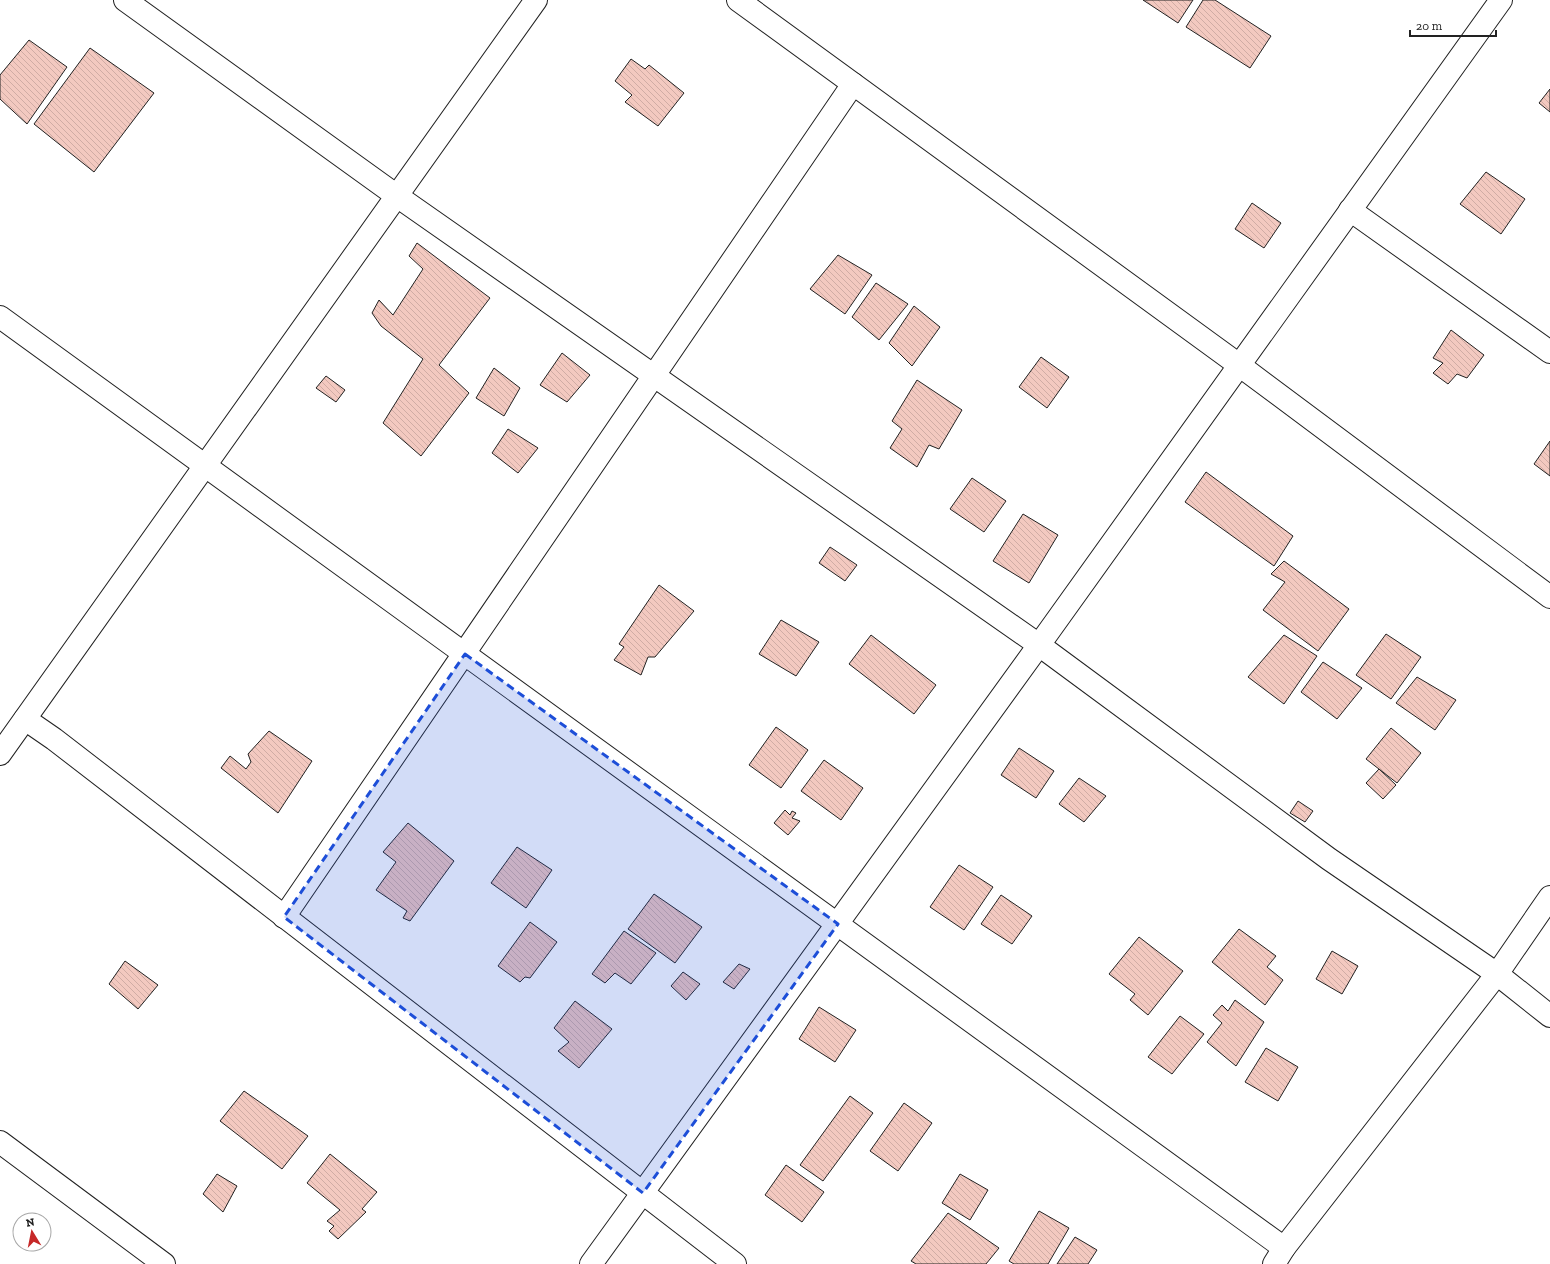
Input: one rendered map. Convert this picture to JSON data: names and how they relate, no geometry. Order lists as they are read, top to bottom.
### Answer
{
  "scale_bar": "20 m",
  "north": "top"
}
